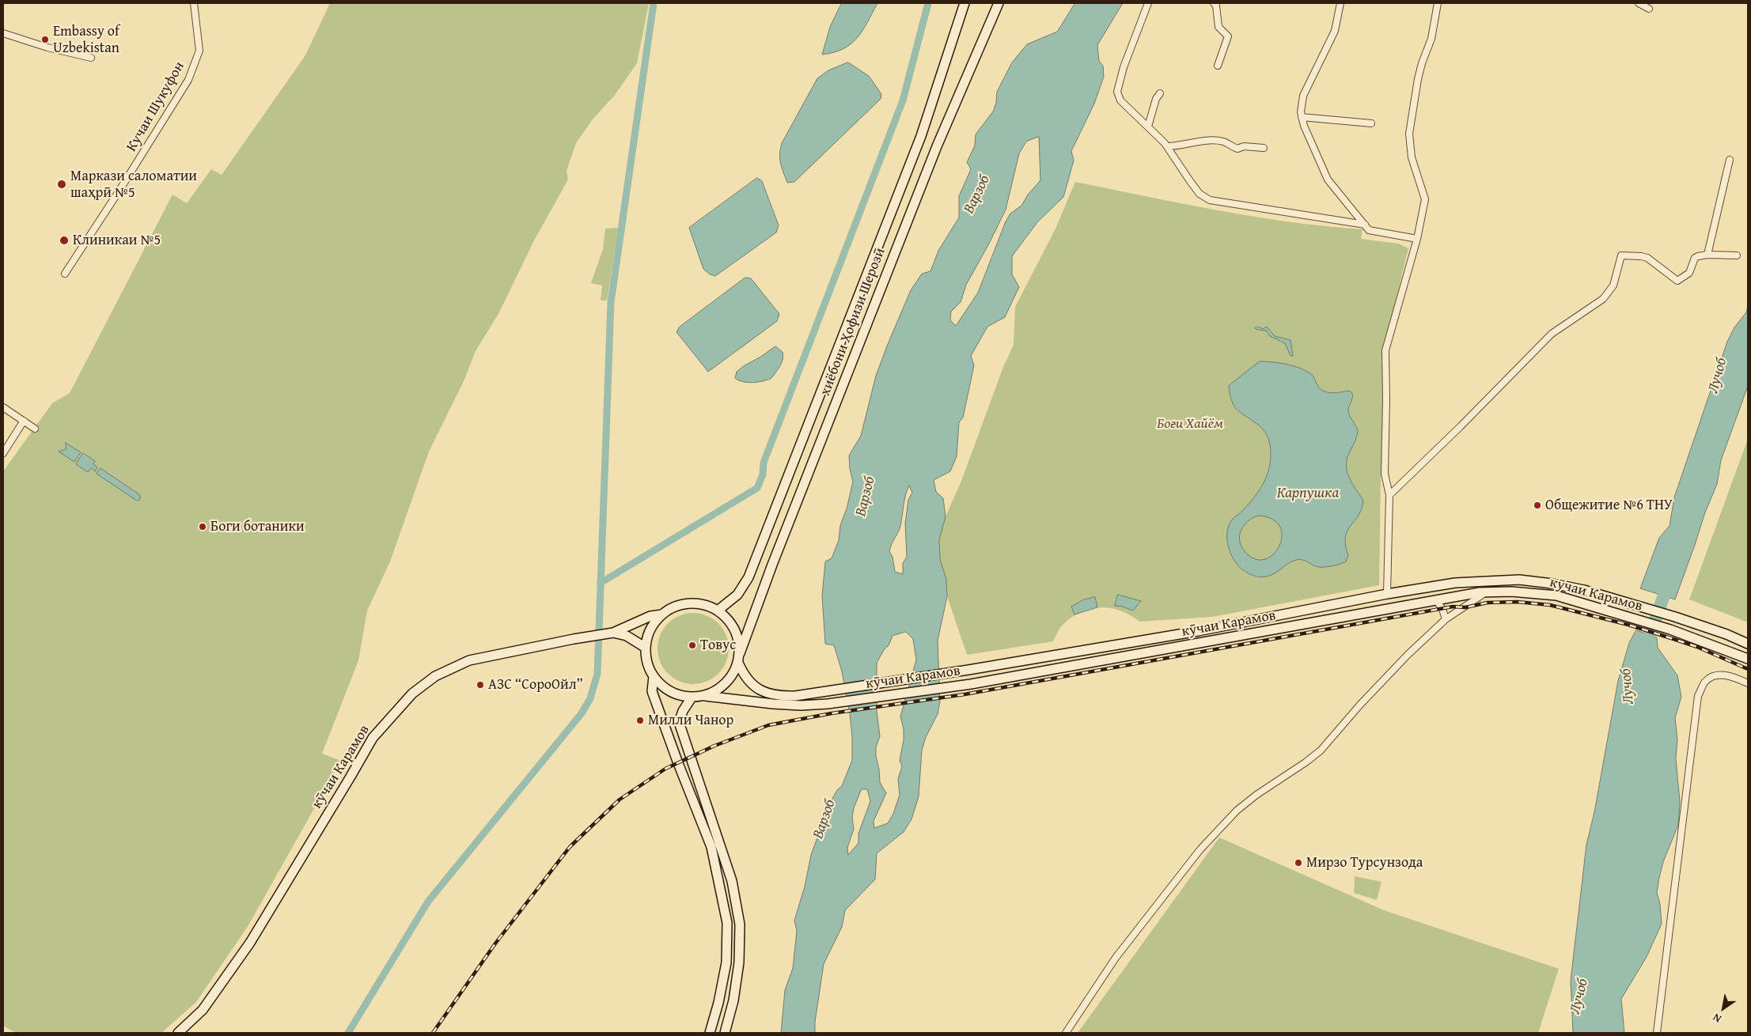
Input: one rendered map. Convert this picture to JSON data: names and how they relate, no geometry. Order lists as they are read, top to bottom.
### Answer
{
  "streets": {
    "main road": ["хиёбони Ҳофизи Шерозӣ", "кӯчаи Карамов"],
    "street": ["Кучаи Шукуфон"]
  },
  "crossings": [
    ["хиёбони Ҳофизи Шерозӣ", "кӯчаи Карамов"]
  ],
  "water": ["Варзоб", "Лучоб", "Карпушка"],
  "parks": ["Боғи Хайём"],
  "places": [
    "Embassy of Uzbekistan",
    "Маркази саломатии шаҳрӣ №5",
    "Клиникаи №5",
    "Общежитие №6 ТНУ",
    "Боги ботаники",
    "Товус",
    "АЗС “СороОйл”",
    "Милли Чанор",
    "Мирзо Турсунзода"
  ],
  "north": "bottom left"
}
